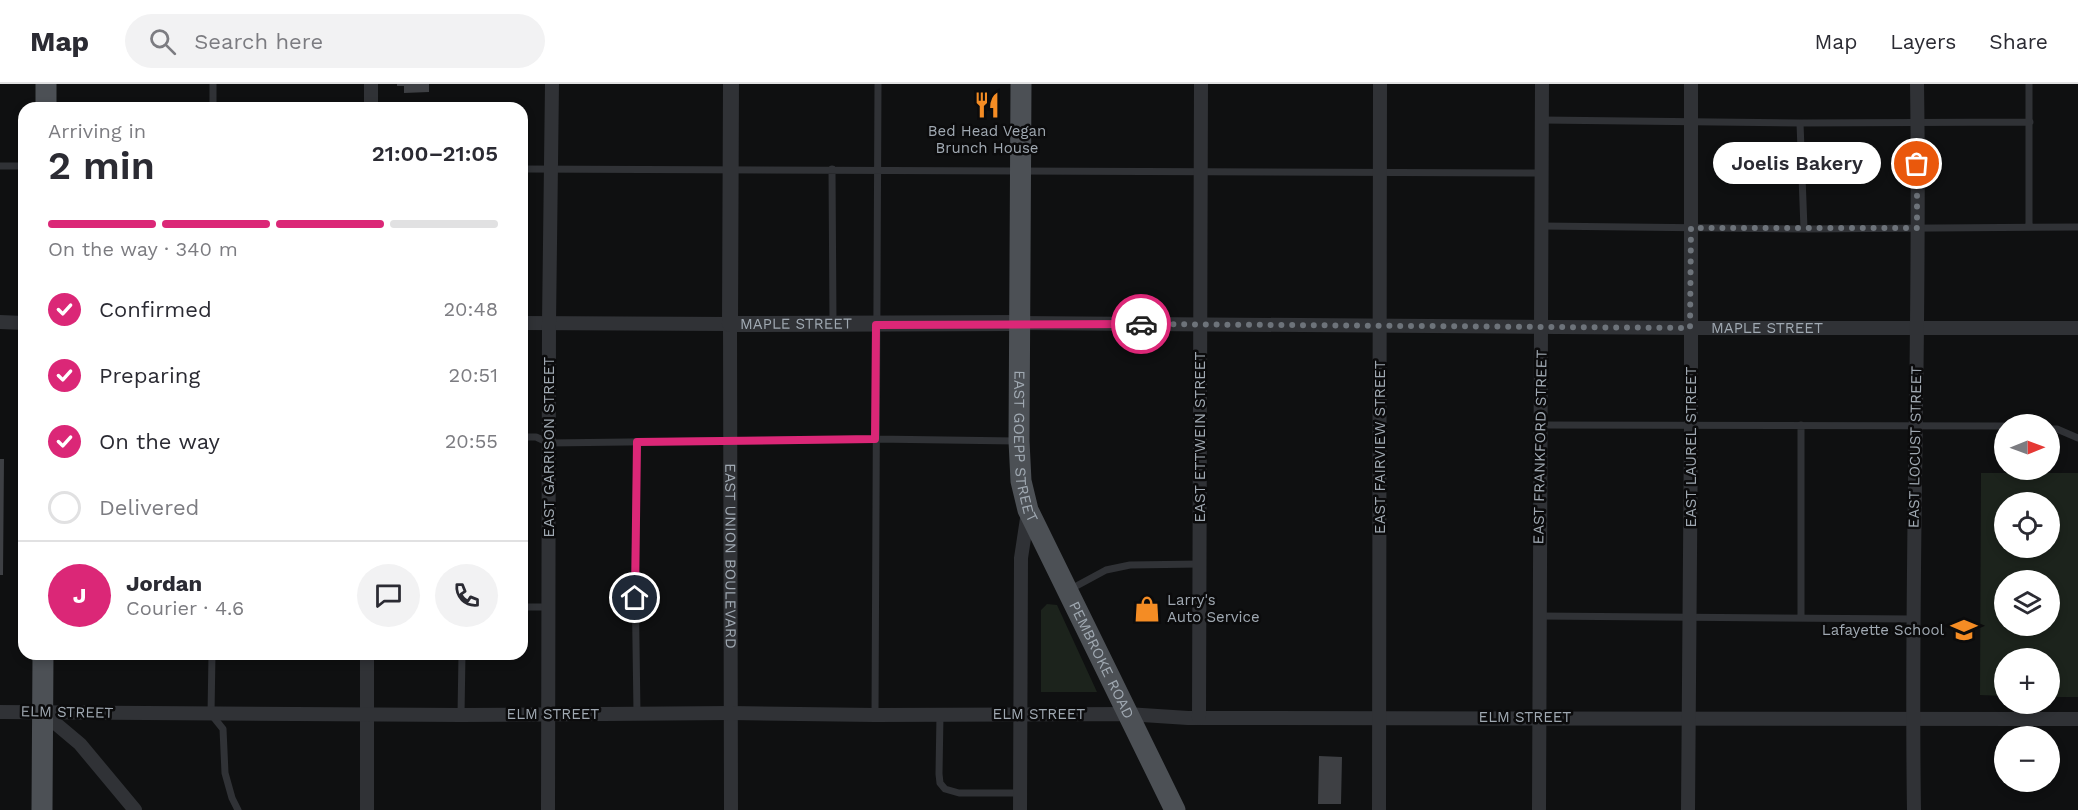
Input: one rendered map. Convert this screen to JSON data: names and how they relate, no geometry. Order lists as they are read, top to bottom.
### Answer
{
  "streets": {
    "main road": ["EAST GOEPP STREET", "PEMBROKE ROAD"],
    "street": [
      "MAPLE STREET",
      "EAST ETTWEIN STREET",
      "EAST GARRISON STREET",
      "EAST FAIRVIEW STREET",
      "EAST FRANKFORD STREET",
      "EAST LAUREL STREET",
      "EAST LOCUST STREET",
      "EAST UNION BOULEVARD",
      "ELM STREET"
    ]
  },
  "crossings": [
    ["MAPLE STREET", "EAST ETTWEIN STREET"],
    ["MAPLE STREET", "EAST GARRISON STREET"],
    ["MAPLE STREET", "EAST GOEPP STREET"],
    ["MAPLE STREET", "EAST FAIRVIEW STREET"],
    ["MAPLE STREET", "EAST FRANKFORD STREET"],
    ["MAPLE STREET", "EAST LAUREL STREET"],
    ["MAPLE STREET", "EAST LOCUST STREET"],
    ["MAPLE STREET", "EAST UNION BOULEVARD"],
    ["EAST ETTWEIN STREET", "ELM STREET"],
    ["EAST GARRISON STREET", "ELM STREET"],
    ["EAST GOEPP STREET", "PEMBROKE ROAD"],
    ["EAST GOEPP STREET", "ELM STREET"],
    ["EAST FAIRVIEW STREET", "ELM STREET"],
    ["EAST FRANKFORD STREET", "ELM STREET"],
    ["EAST LAUREL STREET", "ELM STREET"],
    ["EAST LOCUST STREET", "ELM STREET"],
    ["EAST UNION BOULEVARD", "ELM STREET"],
    ["PEMBROKE ROAD", "ELM STREET"]
  ],
  "places": {
    "restaurant": ["Bed Head Vegan Brunch House"],
    "other": ["Joelis Bakery"],
    "shop": ["Larry's Auto Service"],
    "school or university": ["Lafayette School"]
  },
  "north": "right",
  "page": {
    "header": "Map",
    "search": "Search here",
    "nav": ["Map", "Layers", "Share"],
    "heading": ["2 min", "Arriving in", "21:00–21:05"],
    "panel": ["Jordan", "Courier · 4.6"],
    "bubble": "Joelis Bakery",
    "bar": "On the way · 340 m",
    "list": [
      ["Confirmed", "20:48"],
      ["Preparing", "20:51"],
      ["On the way", "20:55"],
      "Delivered"
    ],
    "map_buttons": ["+", "−"],
    "round": "J"
  }
}
